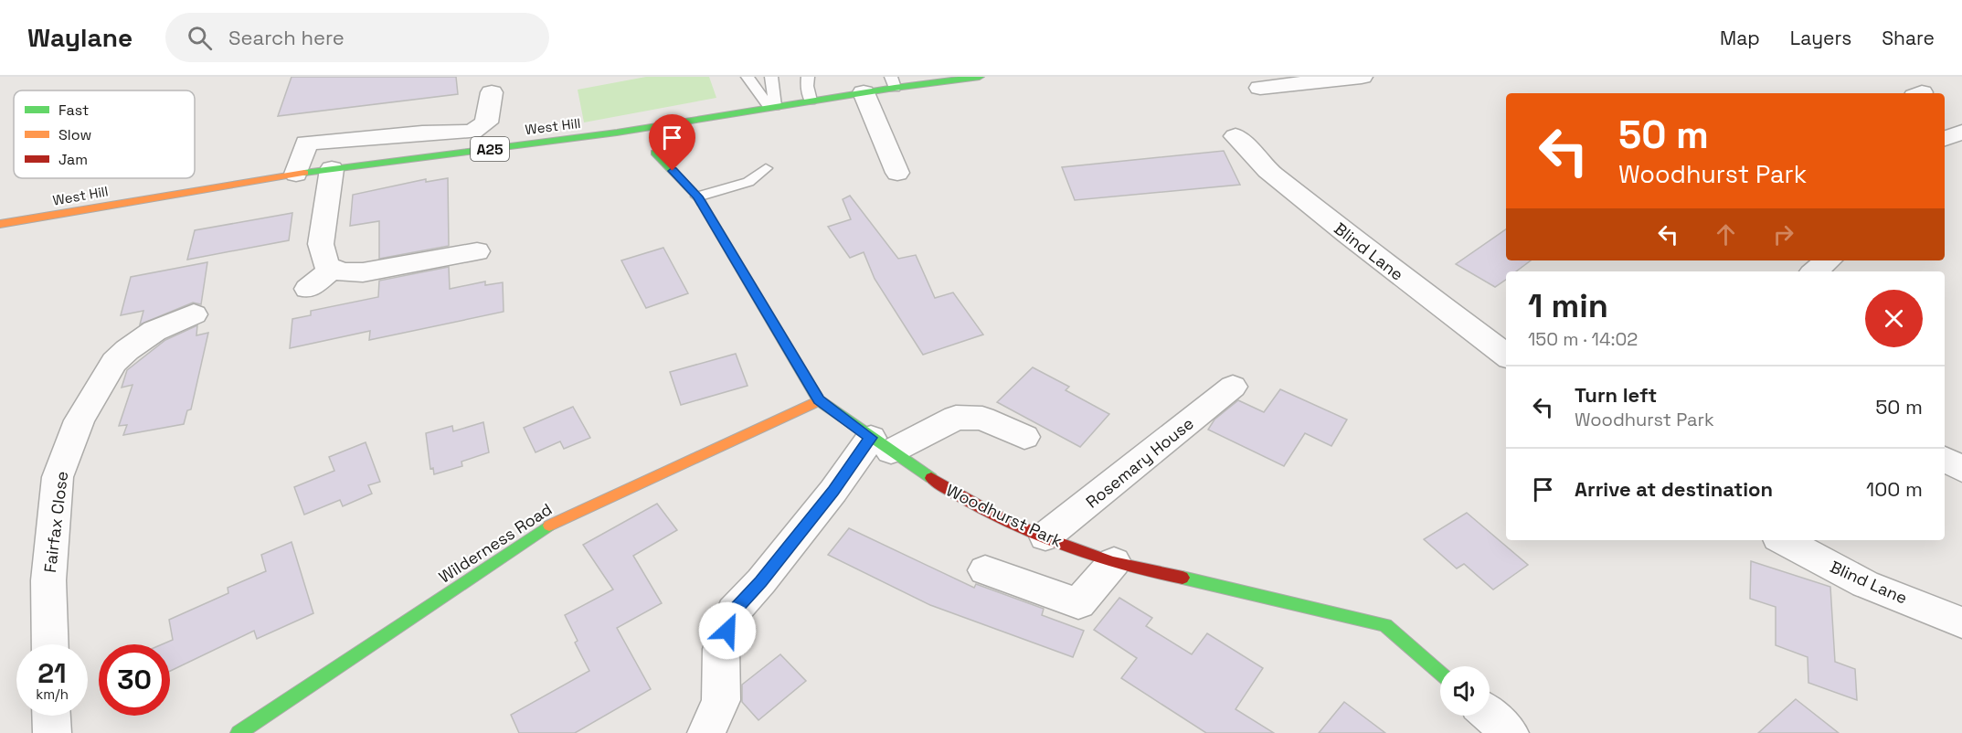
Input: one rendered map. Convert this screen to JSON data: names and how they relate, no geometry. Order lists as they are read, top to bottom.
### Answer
{
  "streets": {
    "street": [
      "West Hill",
      "A25",
      "Blind Lane",
      "Rosemary House",
      "Woodhurst Park",
      "Fairfax Close",
      "Wilderness Road"
    ]
  },
  "crossings": [
    ["Rosemary House", "Woodhurst Park"],
    ["Woodhurst Park", "Wilderness Road"]
  ],
  "legend": ["Fast", "Slow", "Jam"],
  "page": {
    "header": "Waylane",
    "search": "Search here",
    "nav": ["Map", "Layers", "Share"],
    "turn": ["50 m", "Woodhurst Park"],
    "heading": ["1 min", "150 m · 14:02"],
    "list": [
      {
        "name": "Turn left",
        "note": "Woodhurst Park",
        "value": "50 m"
      },
      {
        "name": "Arrive at destination",
        "value": "100 m"
      }
    ],
    "speed": "21 km/h",
    "limit": "30"
  }
}
